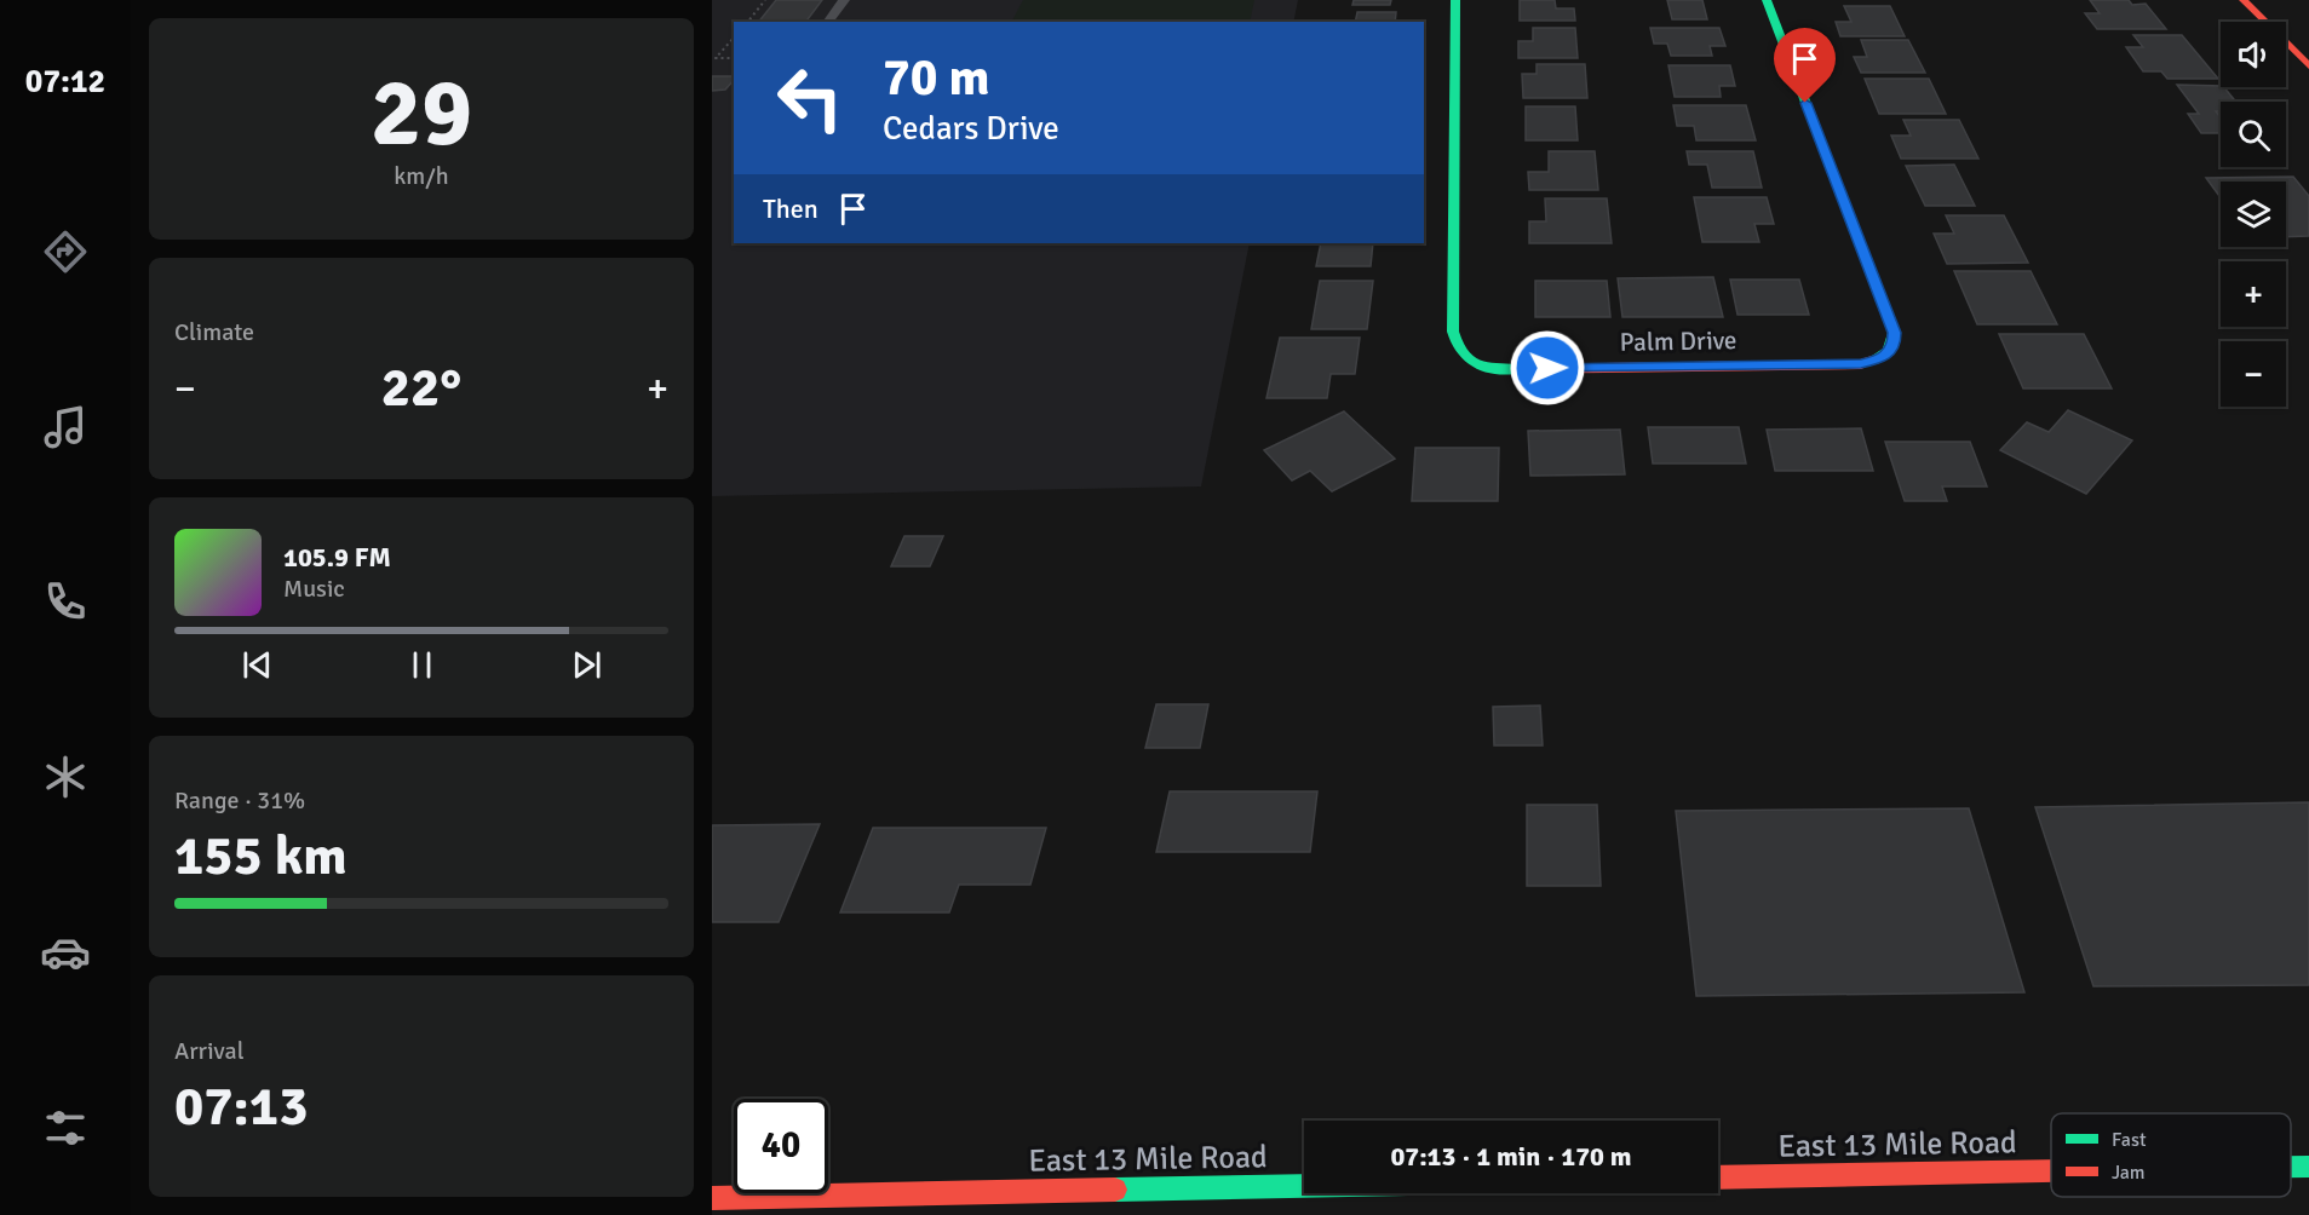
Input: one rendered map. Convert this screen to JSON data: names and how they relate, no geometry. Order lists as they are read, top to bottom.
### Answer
{
  "streets": {
    "street": ["Palm Drive", "East 13 Mile Road"]
  },
  "legend": ["Fast", "Jam"],
  "page": {
    "tabs": "07:12",
    "tile": [
      ["29", "km/h"],
      "Climate",
      ["Range · 31%", "155 km"],
      ["Arrival", "07:13"]
    ],
    "map_buttons": ["+", "−"],
    "turn": ["70 m", "Cedars Drive"],
    "then": "Then",
    "heat": ["−", "22°", "+"],
    "song": ["105.9 FM", "Music"],
    "limit": "40",
    "trip": "07:13 · 1 min · 170 m"
  }
}
